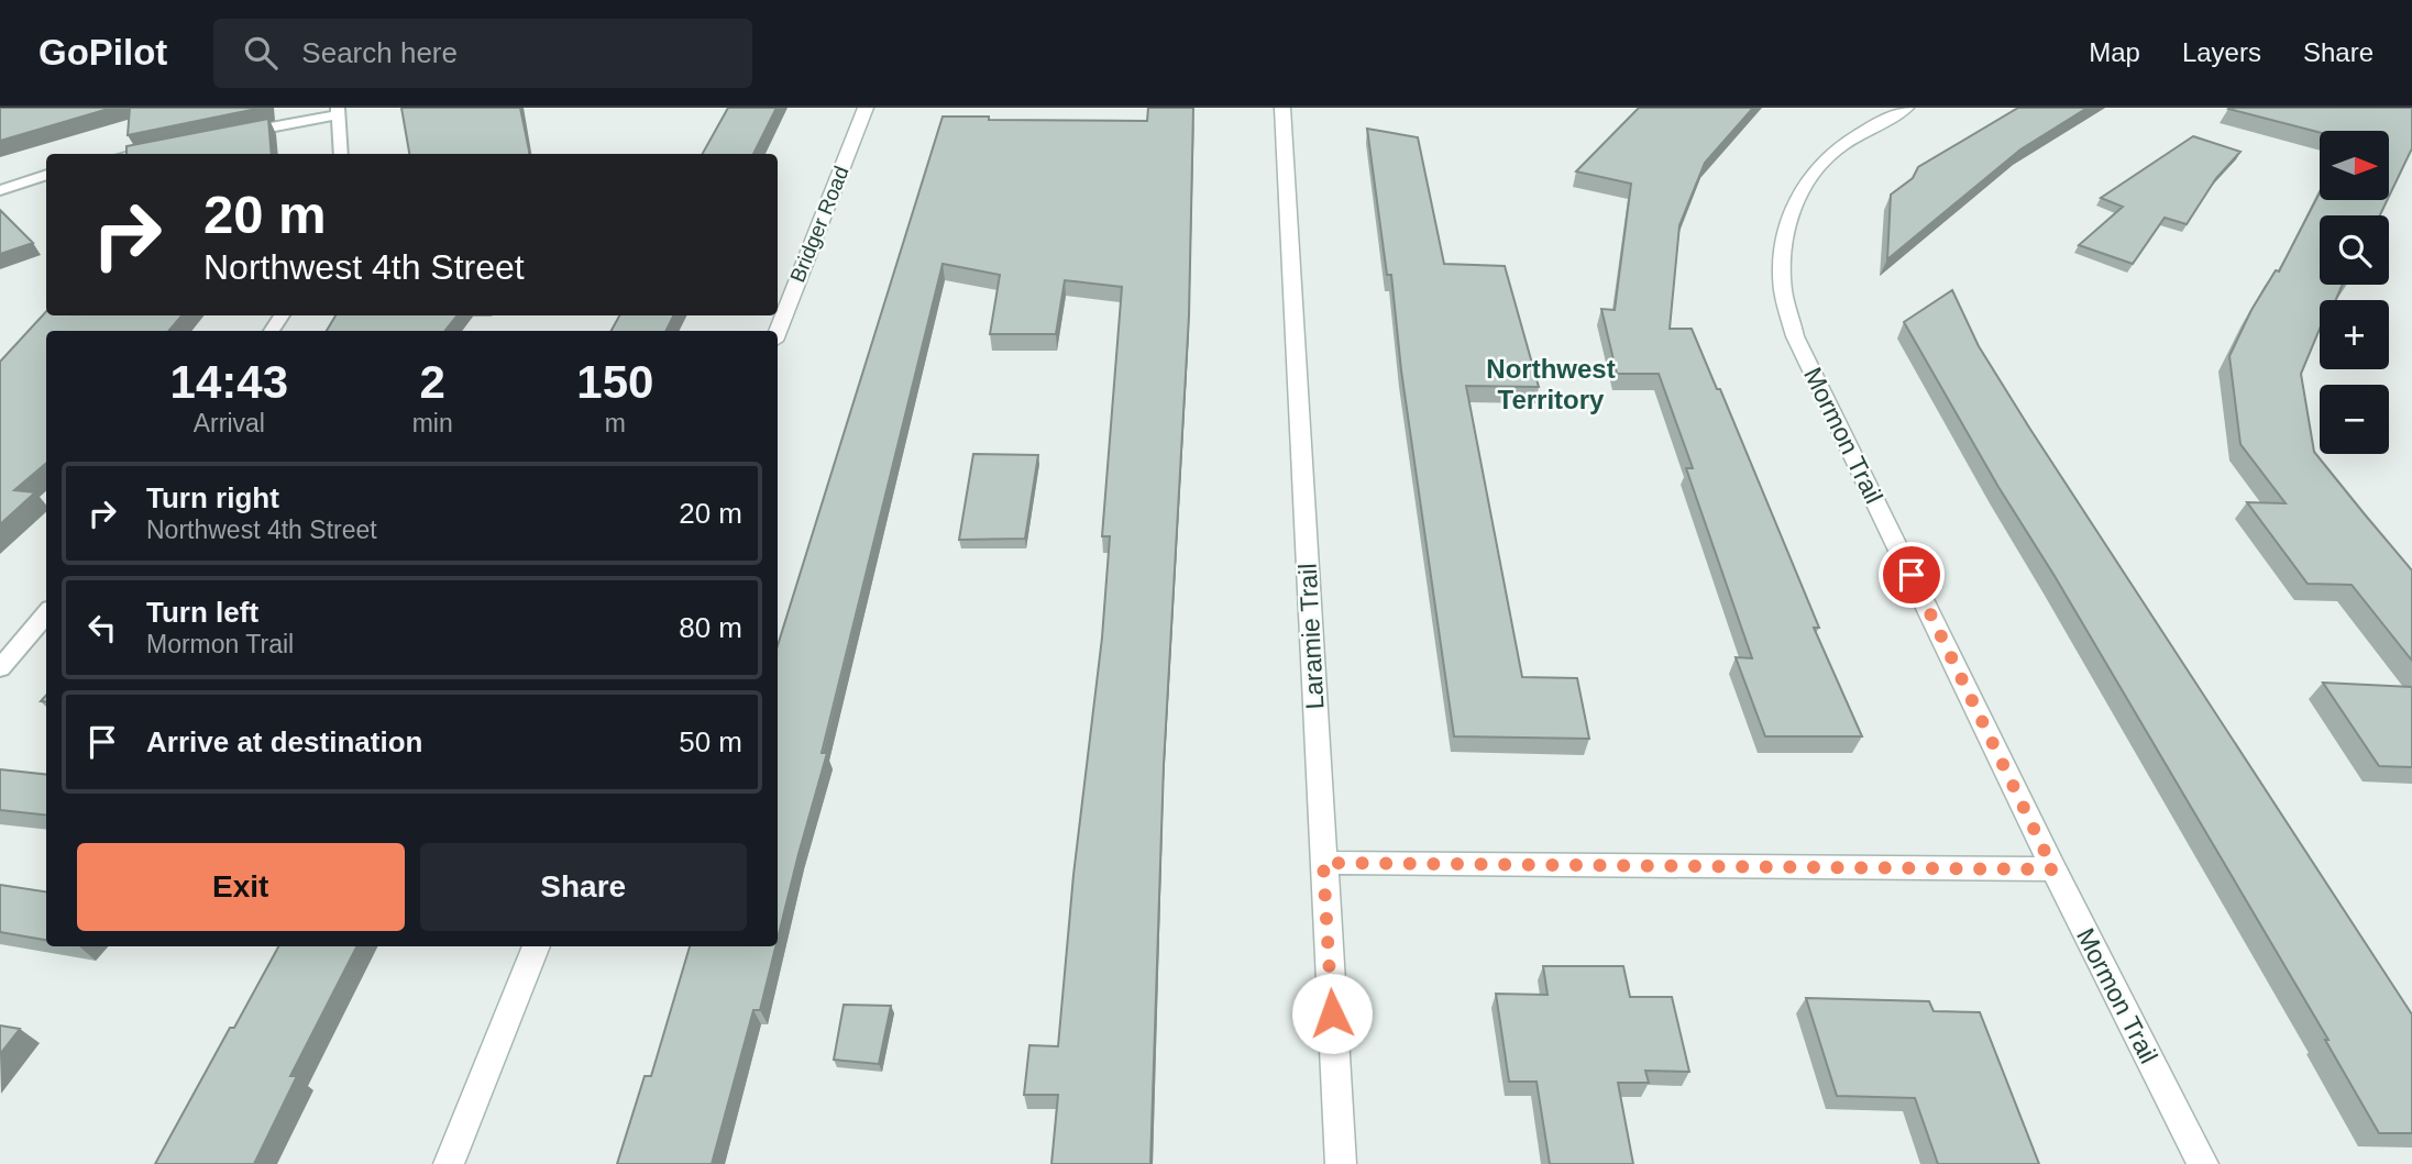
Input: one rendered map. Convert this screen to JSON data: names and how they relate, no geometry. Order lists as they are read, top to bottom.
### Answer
{
  "streets": {
    "street": ["Bridger Road", "Mormon Trail", "Laramie Trail"]
  },
  "districts": ["Northwest Territory"],
  "north": "right",
  "page": {
    "header": "GoPilot",
    "search": "Search here",
    "nav": ["Map", "Layers", "Share"],
    "map_buttons": ["+", "−"],
    "turn": ["20 m", "Northwest 4th Street"],
    "eta": [
      "14:43",
      "Arrival",
      "2",
      "min",
      "150",
      "m"
    ],
    "list": [
      {
        "name": "Turn right",
        "note": "Northwest 4th Street",
        "value": "20 m"
      },
      {
        "name": "Turn left",
        "note": "Mormon Trail",
        "value": "80 m"
      },
      {
        "name": "Arrive at destination",
        "value": "50 m"
      }
    ],
    "buttons": ["Exit", "Share"]
  }
}
